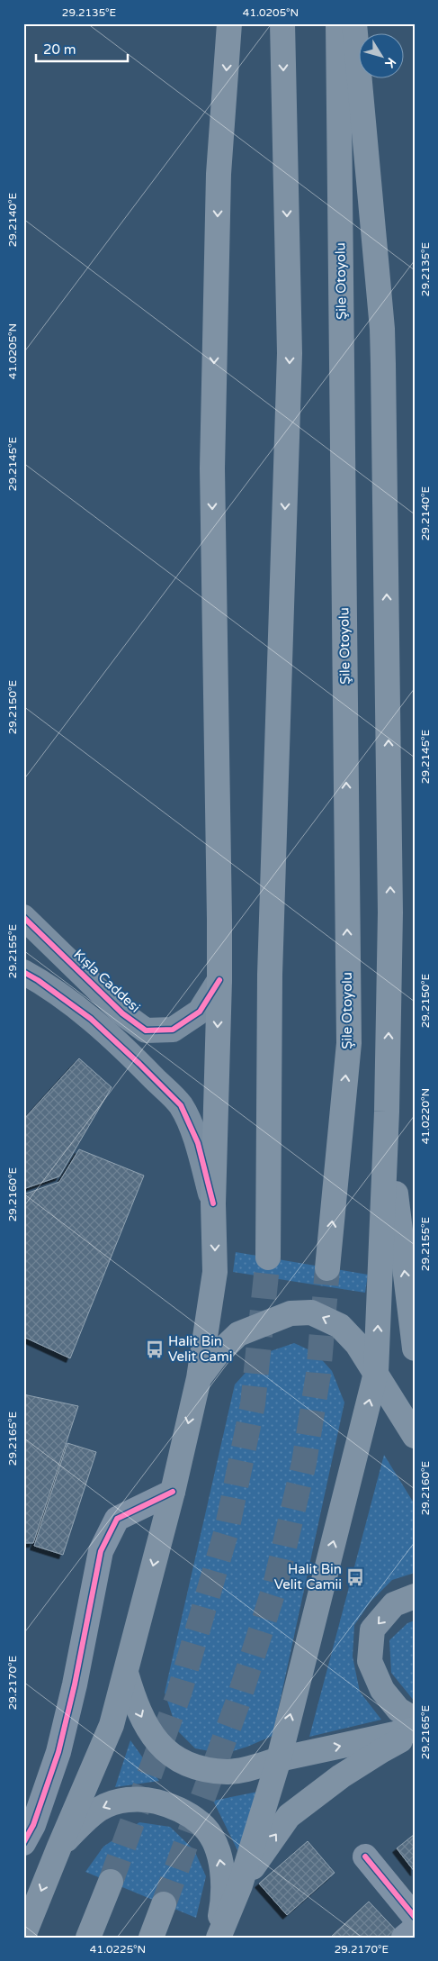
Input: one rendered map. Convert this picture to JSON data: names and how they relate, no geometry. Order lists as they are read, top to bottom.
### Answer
{
  "streets": {
    "highway": ["Şile Otoyolu"],
    "street": ["Kışla Caddesi"]
  },
  "places": {
    "bus stop": ["Halit Bin Velit Cami", "Halit Bin Velit Camii"]
  },
  "scale_bar": "20 m",
  "north": "bottom right",
  "coordinates": [
    "29.2135°E",
    "41.0205°N",
    "29.2140°E",
    "29.2145°E",
    "29.2150°E",
    "29.2155°E",
    "41.0220°N",
    "29.2160°E",
    "29.2165°E",
    "29.2170°E",
    "41.0225°N"
  ]
}
